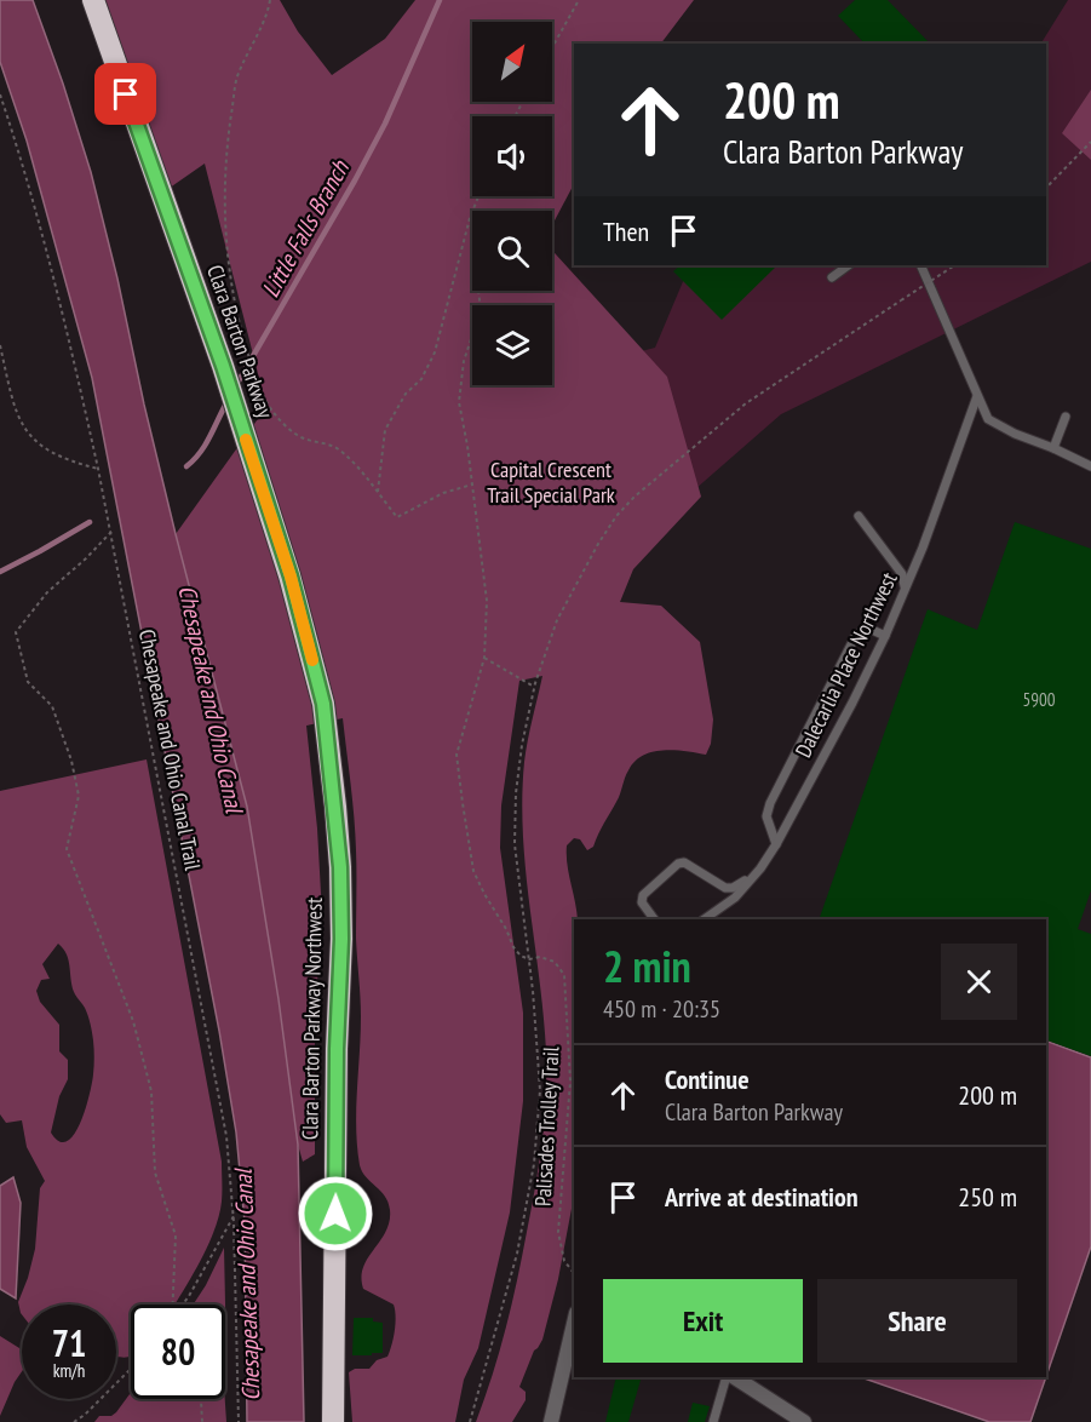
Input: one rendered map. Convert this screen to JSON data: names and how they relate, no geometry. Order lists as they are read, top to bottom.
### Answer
{
  "streets": {
    "highway": ["Clara Barton Parkway", "Clara Barton Parkway Northwest"],
    "lane": ["Dalecarlia Place Northwest"],
    "path": ["Chesapeake and Ohio Canal Trail", "Palisades Trolley Trail"]
  },
  "crossings": [
    ["Clara Barton Parkway", "Clara Barton Parkway Northwest"]
  ],
  "water": ["Little Falls Branch", "Chesapeake and Ohio Canal"],
  "parks": ["Capital Crescent Trail Special Park"],
  "house_numbers": ["5900"],
  "north": "top right",
  "page": {
    "turn": ["200 m", "Clara Barton Parkway"],
    "then": "Then",
    "heading": ["2 min", "450 m · 20:35"],
    "list": [
      {
        "name": "Continue",
        "note": "Clara Barton Parkway",
        "value": "200 m"
      },
      {
        "name": "Arrive at destination",
        "value": "250 m"
      }
    ],
    "buttons": ["Exit", "Share"],
    "speed": "71 km/h",
    "limit": "80"
  }
}
